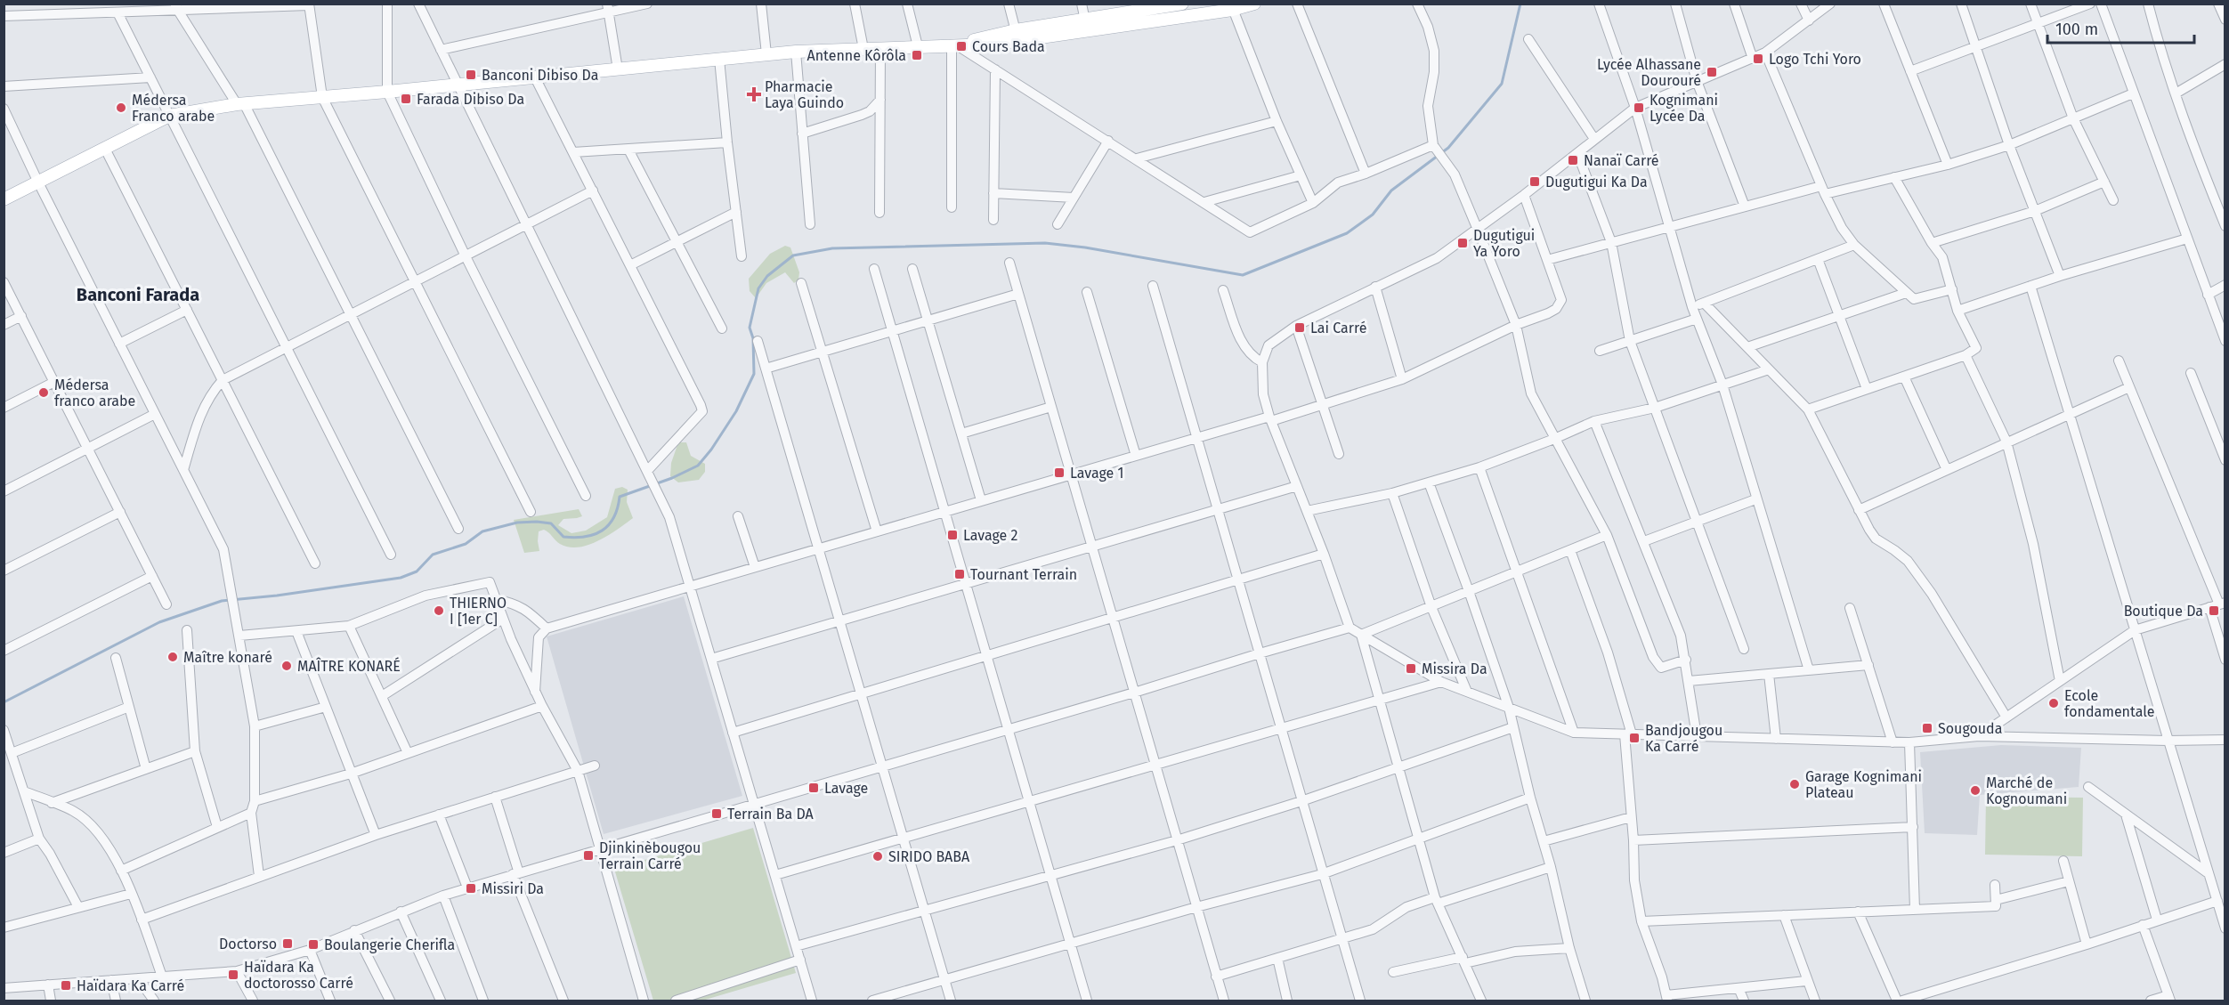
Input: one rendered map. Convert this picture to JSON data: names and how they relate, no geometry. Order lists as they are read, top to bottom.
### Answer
{
  "districts": ["Banconi Farada"],
  "places": {
    "transit": [
      "Cours Bada",
      "Antenne Kôrôla",
      "Logo Tchi Yoro",
      "Lycée Alhassane Dourouré",
      "Banconi Dibiso Da",
      "Farada Dibiso Da",
      "Kognimani Lycée Da",
      "Nanaï Carré",
      "Dugutigui Ka Da",
      "Dugutigui Ya Yoro",
      "Lai Carré",
      "Lavage 1",
      "Lavage 2",
      "Tournant Terrain",
      "Boutique Da",
      "Missira Da",
      "Sougouda",
      "Bandjougou Ka Carré",
      "Lavage",
      "Terrain Ba DA",
      "Djinkinèbougou Terrain Carré",
      "Missiri Da",
      "Doctorso",
      "Boulangerie Cherifla",
      "Haïdara Ka doctorosso Carré",
      "Haïdara Ka Carré"
    ],
    "health": ["Pharmacie Laya Guindo"],
    "other": [
      "Médersa Franco arabe",
      "Médersa franco arabe",
      "THIERNO I [1er C]",
      "Maître konaré",
      "MAÎTRE KONARÉ",
      "Ecole fondamentale",
      "Garage Kognimani Plateau",
      "Marché de Kognoumani",
      "SIRIDO BABA"
    ]
  },
  "scale_bar": "100 m"
}
